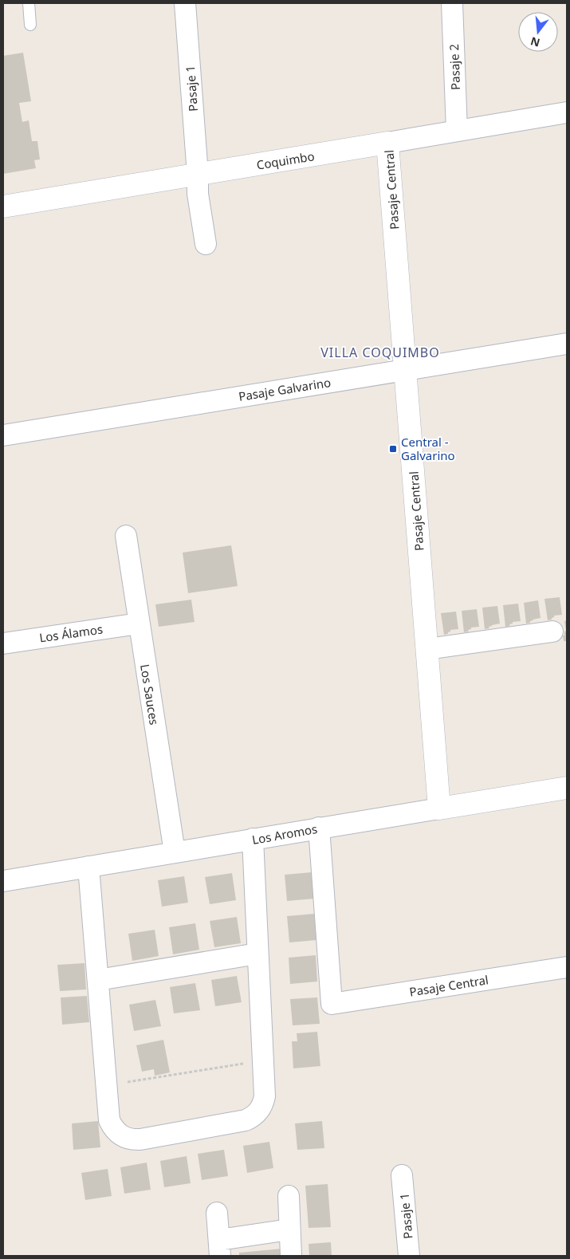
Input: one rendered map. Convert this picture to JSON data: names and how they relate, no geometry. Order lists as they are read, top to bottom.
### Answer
{
  "streets": {
    "street": [
      "Pasaje 2",
      "Pasaje 1",
      "Coquimbo",
      "Pasaje Central",
      "Pasaje Galvarino",
      "Los Álamos",
      "Los Sauces",
      "Los Aromos"
    ]
  },
  "crossings": [
    ["Pasaje 2", "Coquimbo"],
    ["Pasaje 1", "Coquimbo"],
    ["Coquimbo", "Pasaje Central"],
    ["Pasaje Central", "Pasaje Galvarino"],
    ["Pasaje Central", "Los Aromos"],
    ["Los Álamos", "Los Sauces"],
    ["Los Sauces", "Los Aromos"]
  ],
  "districts": ["VILLA COQUIMBO"],
  "places": {
    "transit": ["Central - Galvarino"]
  },
  "north": "bottom"
}
